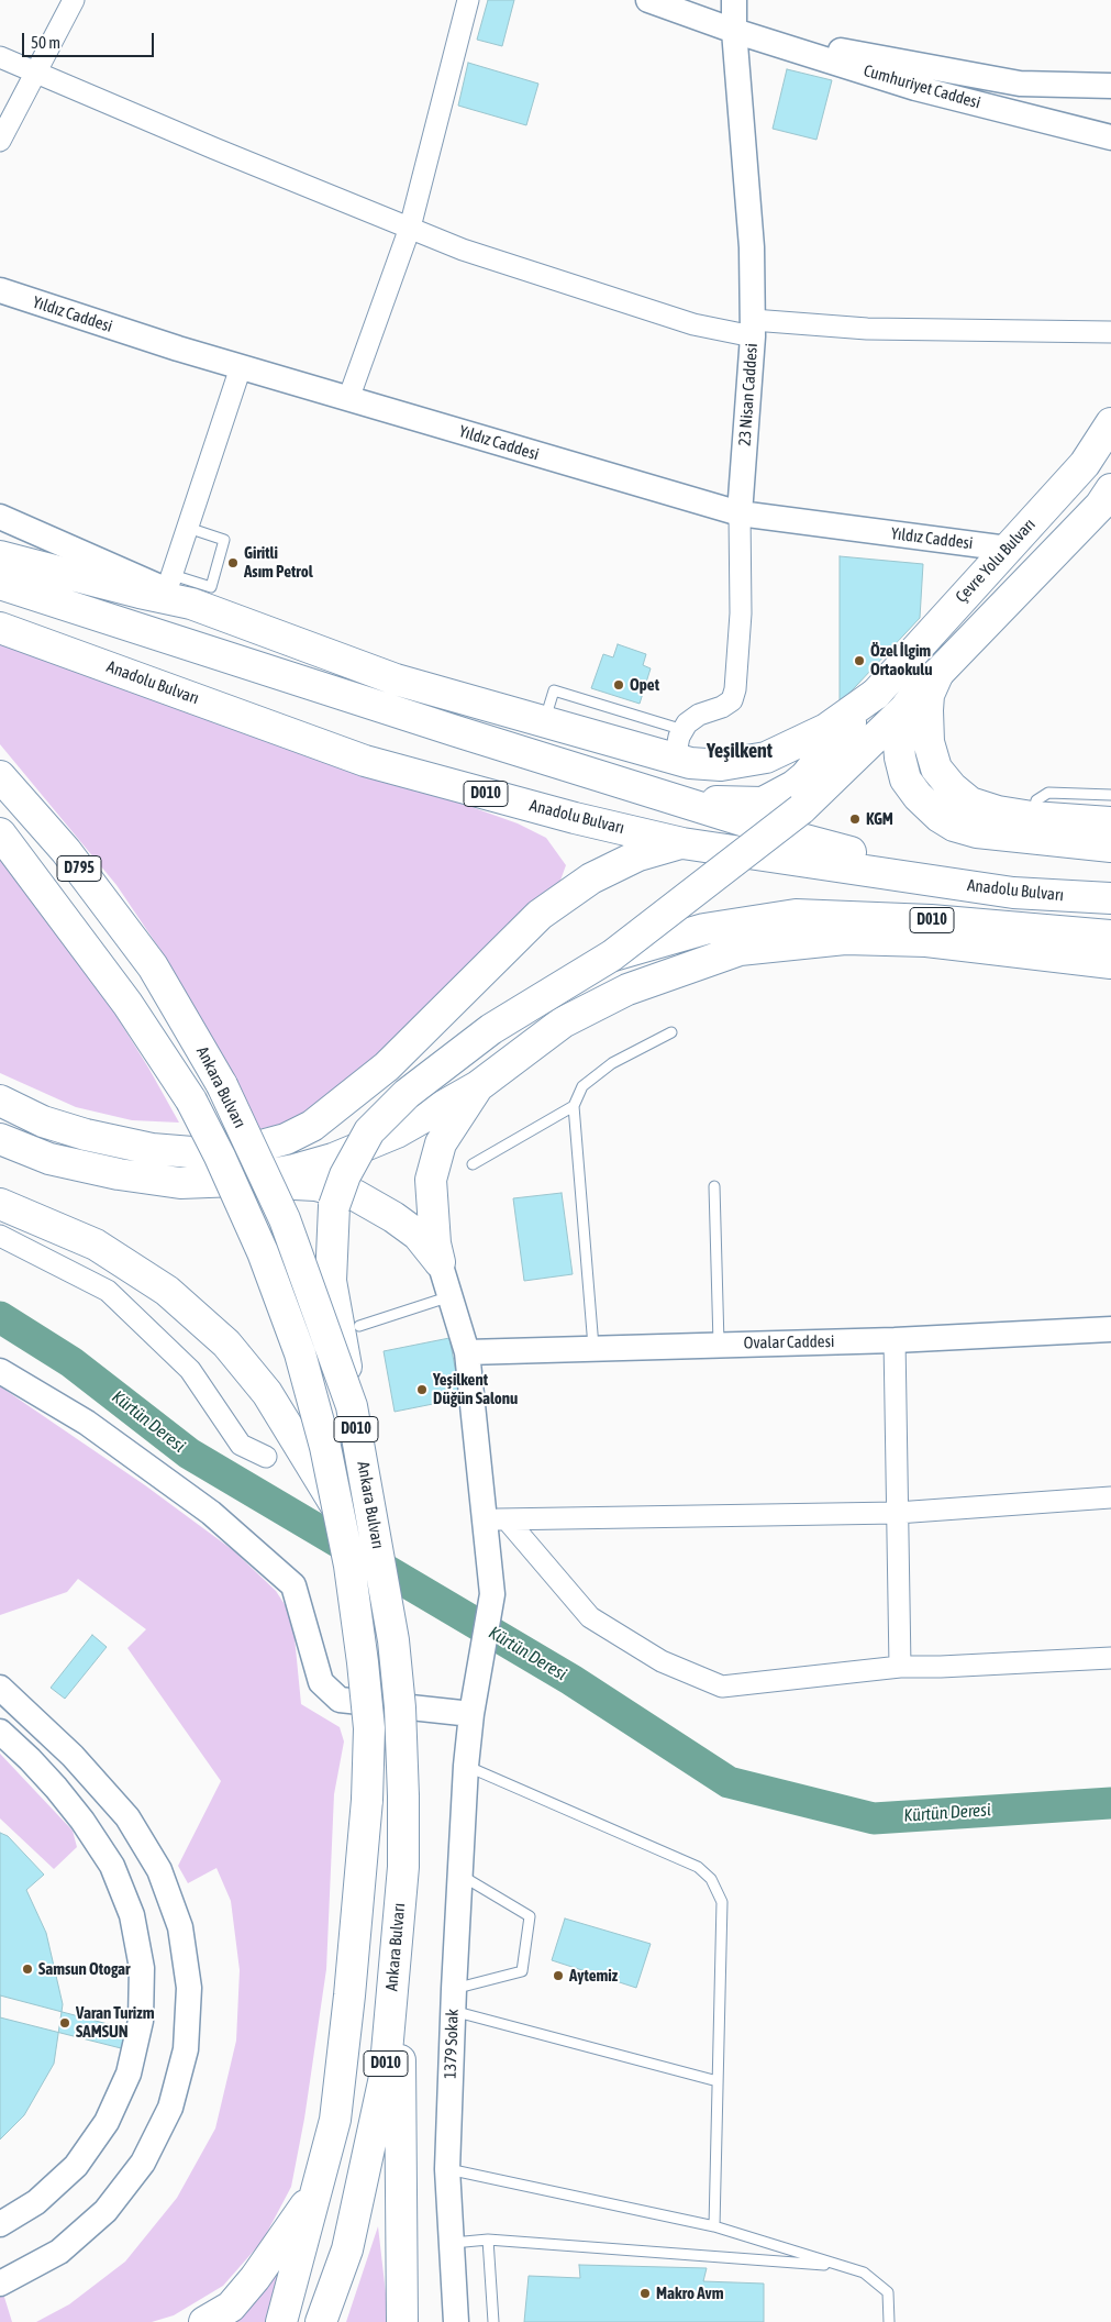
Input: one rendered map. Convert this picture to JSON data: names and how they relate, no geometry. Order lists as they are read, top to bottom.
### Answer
{
  "streets": {
    "main road": [
      "Çevre Yolu Bulvarı",
      "Anadolu Bulvarı",
      "D010",
      "D795",
      "Ankara Bulvarı"
    ],
    "street": [
      "Cumhuriyet Caddesi",
      "Yıldız Caddesi",
      "23 Nisan Caddesi",
      "Ovalar Caddesi",
      "1379 Sokak"
    ]
  },
  "crossings": [
    ["Cumhuriyet Caddesi", "23 Nisan Caddesi"],
    ["Yıldız Caddesi", "23 Nisan Caddesi"],
    ["Yıldız Caddesi", "Çevre Yolu Bulvarı"],
    ["Ovalar Caddesi", "1379 Sokak"]
  ],
  "districts": ["Yeşilkent"],
  "water": ["Kürtün Deresi"],
  "places": [
    "Giritli Asım Petrol",
    "Özel İlgim Ortaokulu",
    "Opet",
    "KGM",
    "Yeşilkent Düğün Salonu",
    "Samsun Otogar",
    "Aytemiz",
    "Varan Turizm SAMSUN",
    "Makro Avm"
  ],
  "scale_bar": "50 m"
}
